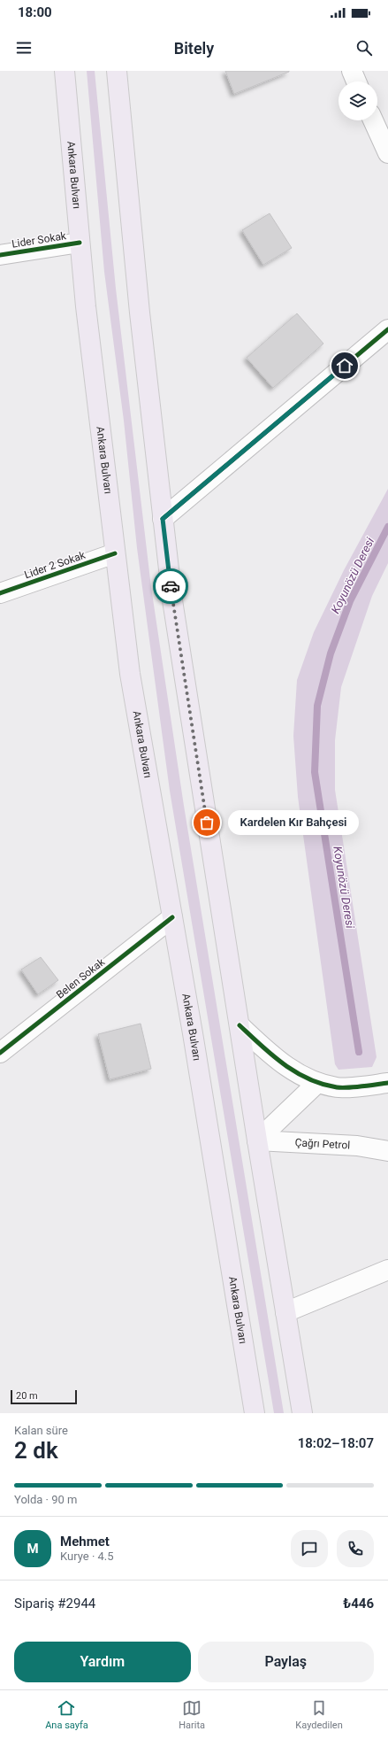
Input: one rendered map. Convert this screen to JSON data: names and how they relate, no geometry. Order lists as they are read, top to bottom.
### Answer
{
  "streets": {
    "main road": ["Ankara Bulvarı"],
    "street": [
      "Lider Sokak",
      "Lider 2 Sokak",
      "Belen Sokak",
      "Çağrı Petrol"
    ]
  },
  "crossings": [
    ["Ankara Bulvarı", "Lider Sokak"],
    ["Ankara Bulvarı", "Lider 2 Sokak"],
    ["Ankara Bulvarı", "Belen Sokak"]
  ],
  "water": ["Koyunözü Deresi"],
  "places": ["Kardelen Kır Bahçesi"],
  "scale_bar": "20 m",
  "page": {
    "status": "18:00",
    "header": "Bitely",
    "bubble": "Kardelen Kır Bahçesi",
    "scale": "20 m",
    "heading": ["2 dk", "Kalan süre", "18:02–18:07"],
    "panel": [
      "Mehmet",
      "Kurye · 4.5",
      "Sipariş #2944",
      "₺446"
    ],
    "bar": "Yolda · 90 m",
    "round": "M",
    "buttons": ["Yardım", "Paylaş"],
    "tabs": ["Ana sayfa", "Harita", "Kaydedilen"]
  }
}
